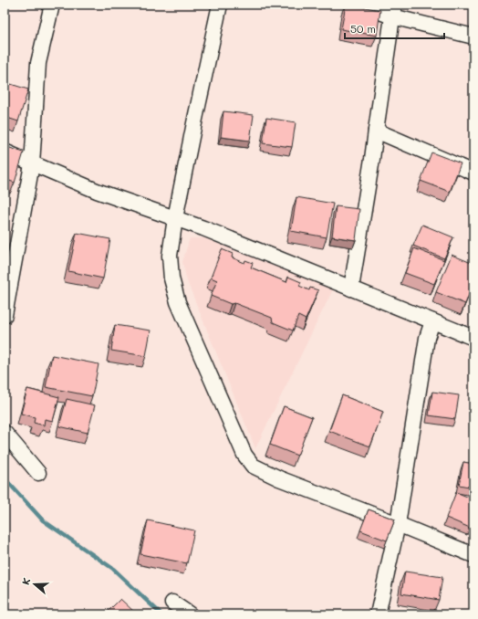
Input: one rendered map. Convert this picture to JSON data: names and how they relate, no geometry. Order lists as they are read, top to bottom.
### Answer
{
  "scale_bar": "50 m",
  "north": "left"
}
